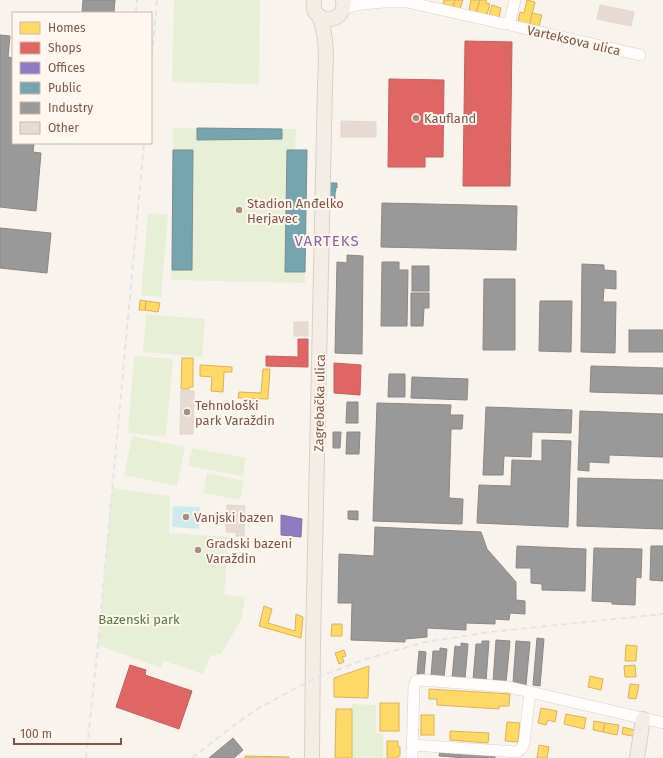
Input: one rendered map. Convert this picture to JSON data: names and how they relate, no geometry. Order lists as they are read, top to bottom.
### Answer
{
  "streets": {
    "main road": ["Zagrebačka ulica"],
    "street": ["Varteksova ulica"]
  },
  "crossings": [
    ["Varteksova ulica", "Zagrebačka ulica"]
  ],
  "districts": ["VARTEKS"],
  "parks": ["Bazenski park"],
  "places": [
    "Kaufland",
    "Stadion Anđelko Herjavec",
    "Tehnološki park Varaždin",
    "Vanjski bazen",
    "Gradski bazeni Varaždin"
  ],
  "legend": [
    "Homes",
    "Shops",
    "Offices",
    "Public",
    "Industry",
    "Other"
  ],
  "scale_bar": "100 m"
}
